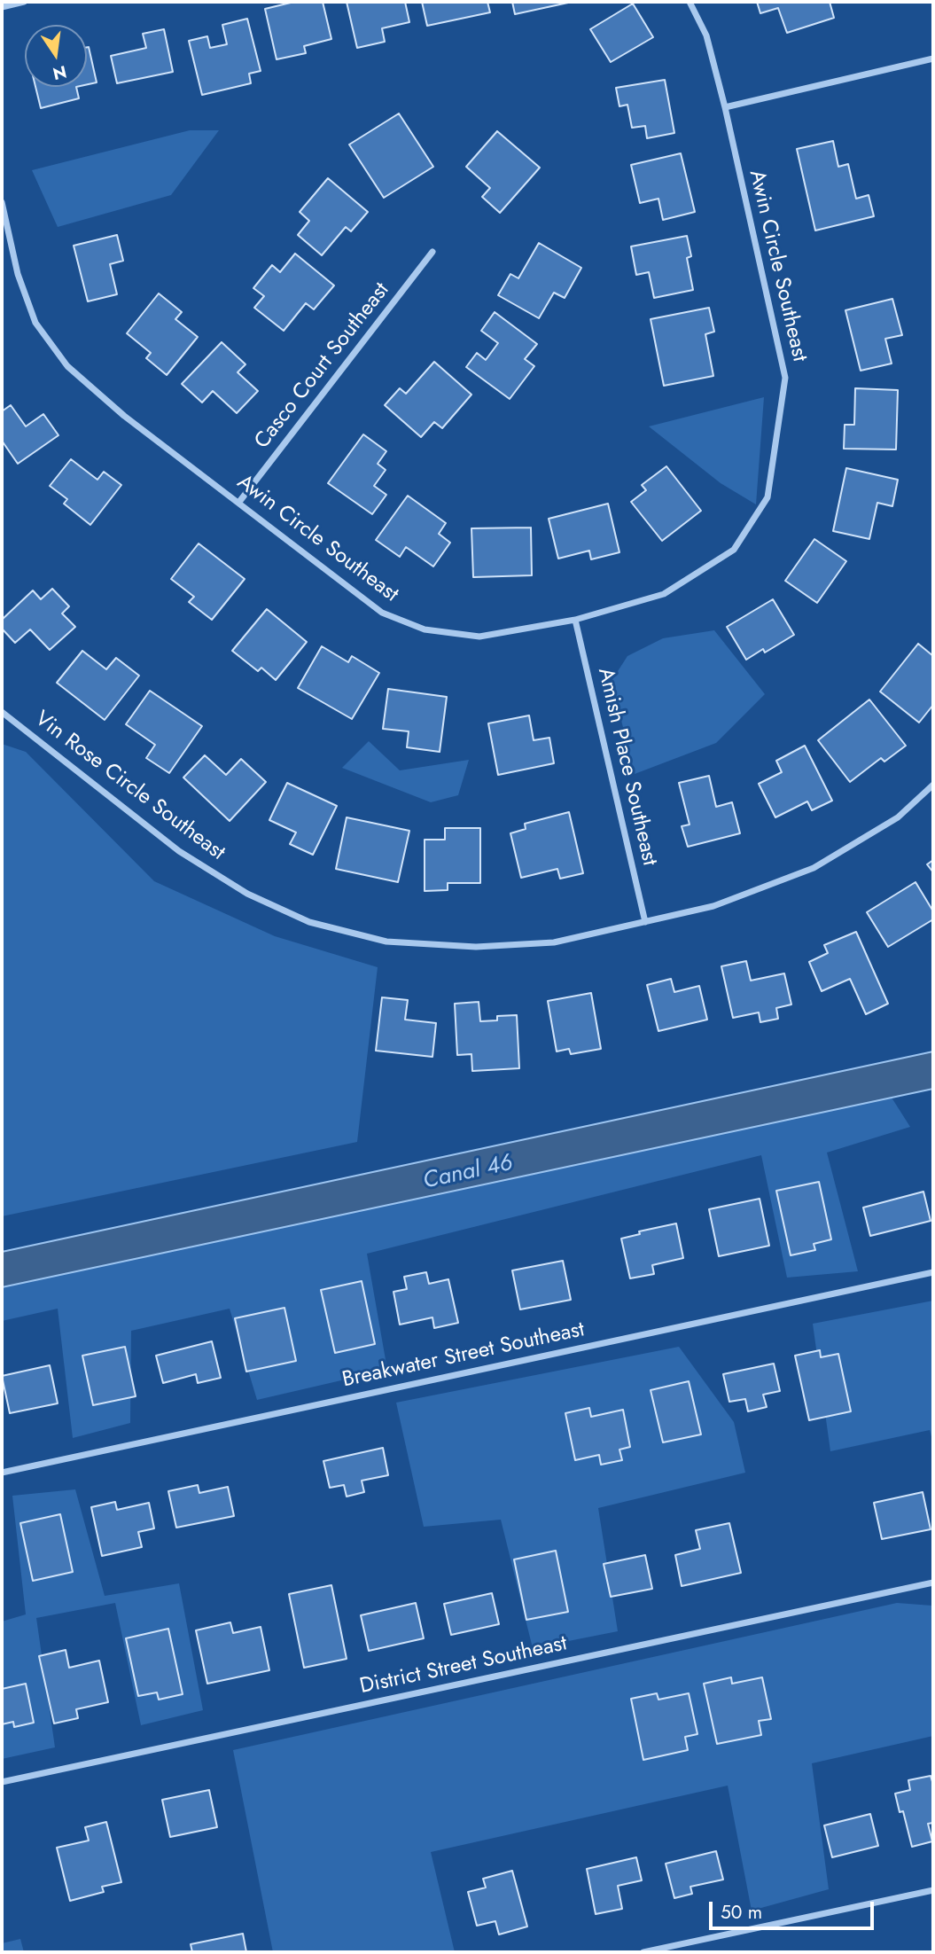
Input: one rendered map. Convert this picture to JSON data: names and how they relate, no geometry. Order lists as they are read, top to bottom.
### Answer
{
  "streets": {
    "street": [
      "Awin Circle Southeast",
      "Casco Court Southeast",
      "Amish Place Southeast",
      "Vin Rose Circle Southeast",
      "Breakwater Street Southeast",
      "District Street Southeast"
    ]
  },
  "crossings": [
    ["Awin Circle Southeast", "Casco Court Southeast"],
    ["Awin Circle Southeast", "Amish Place Southeast"],
    ["Amish Place Southeast", "Vin Rose Circle Southeast"]
  ],
  "water": ["Canal 46"],
  "scale_bar": "50 m",
  "north": "bottom"
}
